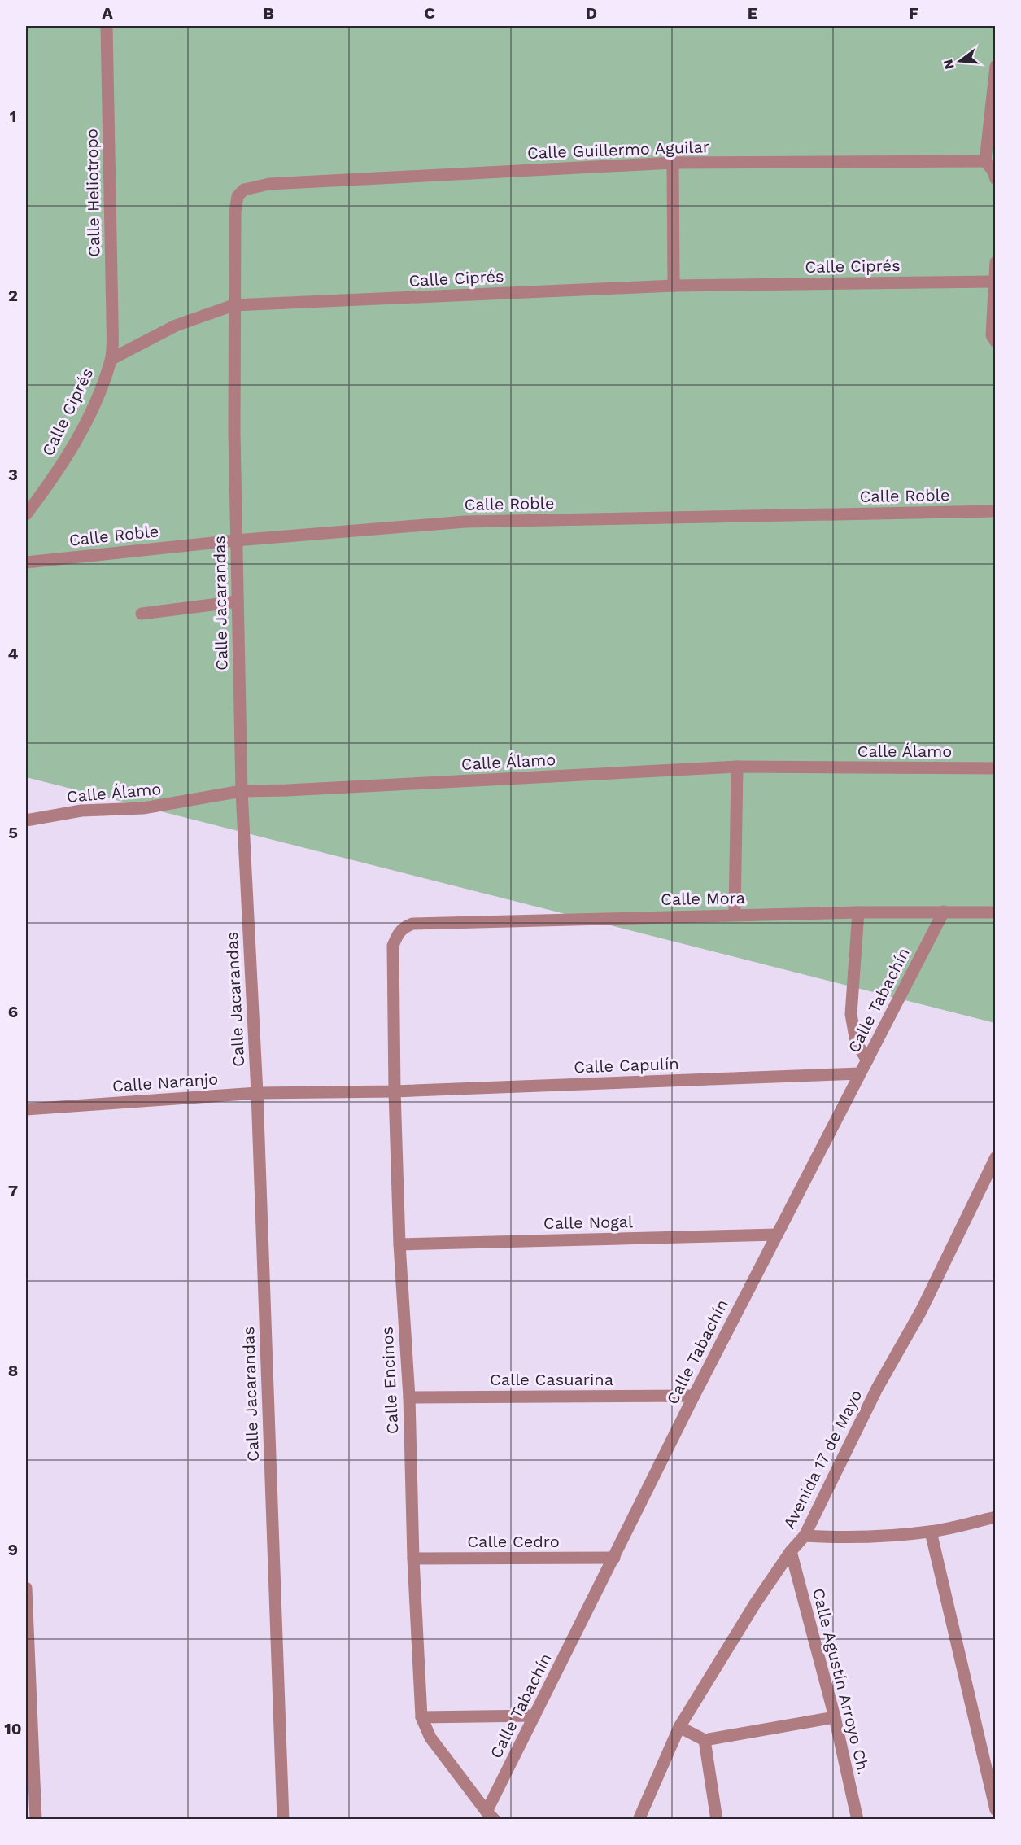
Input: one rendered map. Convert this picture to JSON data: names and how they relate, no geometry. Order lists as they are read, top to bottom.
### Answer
{
  "streets": {
    "street": [
      "Calle Guillermo Aguilar",
      "Calle Heliotropo",
      "Calle Ciprés",
      "Calle Roble",
      "Calle Jacarandas",
      "Calle Álamo",
      "Calle Mora",
      "Calle Tabachín",
      "Calle Capulín",
      "Calle Naranjo",
      "Calle Nogal",
      "Calle Casuarina",
      "Calle Encinos",
      "Avenida 17 de Mayo",
      "Calle Cedro",
      "Calle Agustín Arroyo Ch."
    ]
  },
  "crossings": [
    ["Calle Guillermo Aguilar", "Calle Jacarandas"],
    ["Calle Heliotropo", "Calle Ciprés"],
    ["Calle Ciprés", "Calle Jacarandas"],
    ["Calle Roble", "Calle Jacarandas"],
    ["Calle Jacarandas", "Calle Álamo"],
    ["Calle Jacarandas", "Calle Naranjo"],
    ["Calle Mora", "Calle Tabachín"],
    ["Calle Mora", "Calle Encinos"],
    ["Calle Tabachín", "Calle Capulín"],
    ["Calle Tabachín", "Calle Nogal"],
    ["Calle Tabachín", "Calle Casuarina"],
    ["Calle Tabachín", "Calle Encinos"],
    ["Calle Tabachín", "Calle Cedro"],
    ["Calle Capulín", "Calle Naranjo"],
    ["Calle Capulín", "Calle Encinos"],
    ["Calle Naranjo", "Calle Encinos"],
    ["Calle Nogal", "Calle Encinos"],
    ["Calle Casuarina", "Calle Encinos"],
    ["Calle Encinos", "Calle Cedro"],
    ["Avenida 17 de Mayo", "Calle Agustín Arroyo Ch."]
  ],
  "north": "left",
  "grid": {
    "columns": [
      "A",
      "B",
      "C",
      "D",
      "E",
      "F"
    ],
    "rows": [
      "1",
      "2",
      "3",
      "4",
      "5",
      "6",
      "7",
      "8",
      "9",
      "10"
    ]
  }
}
